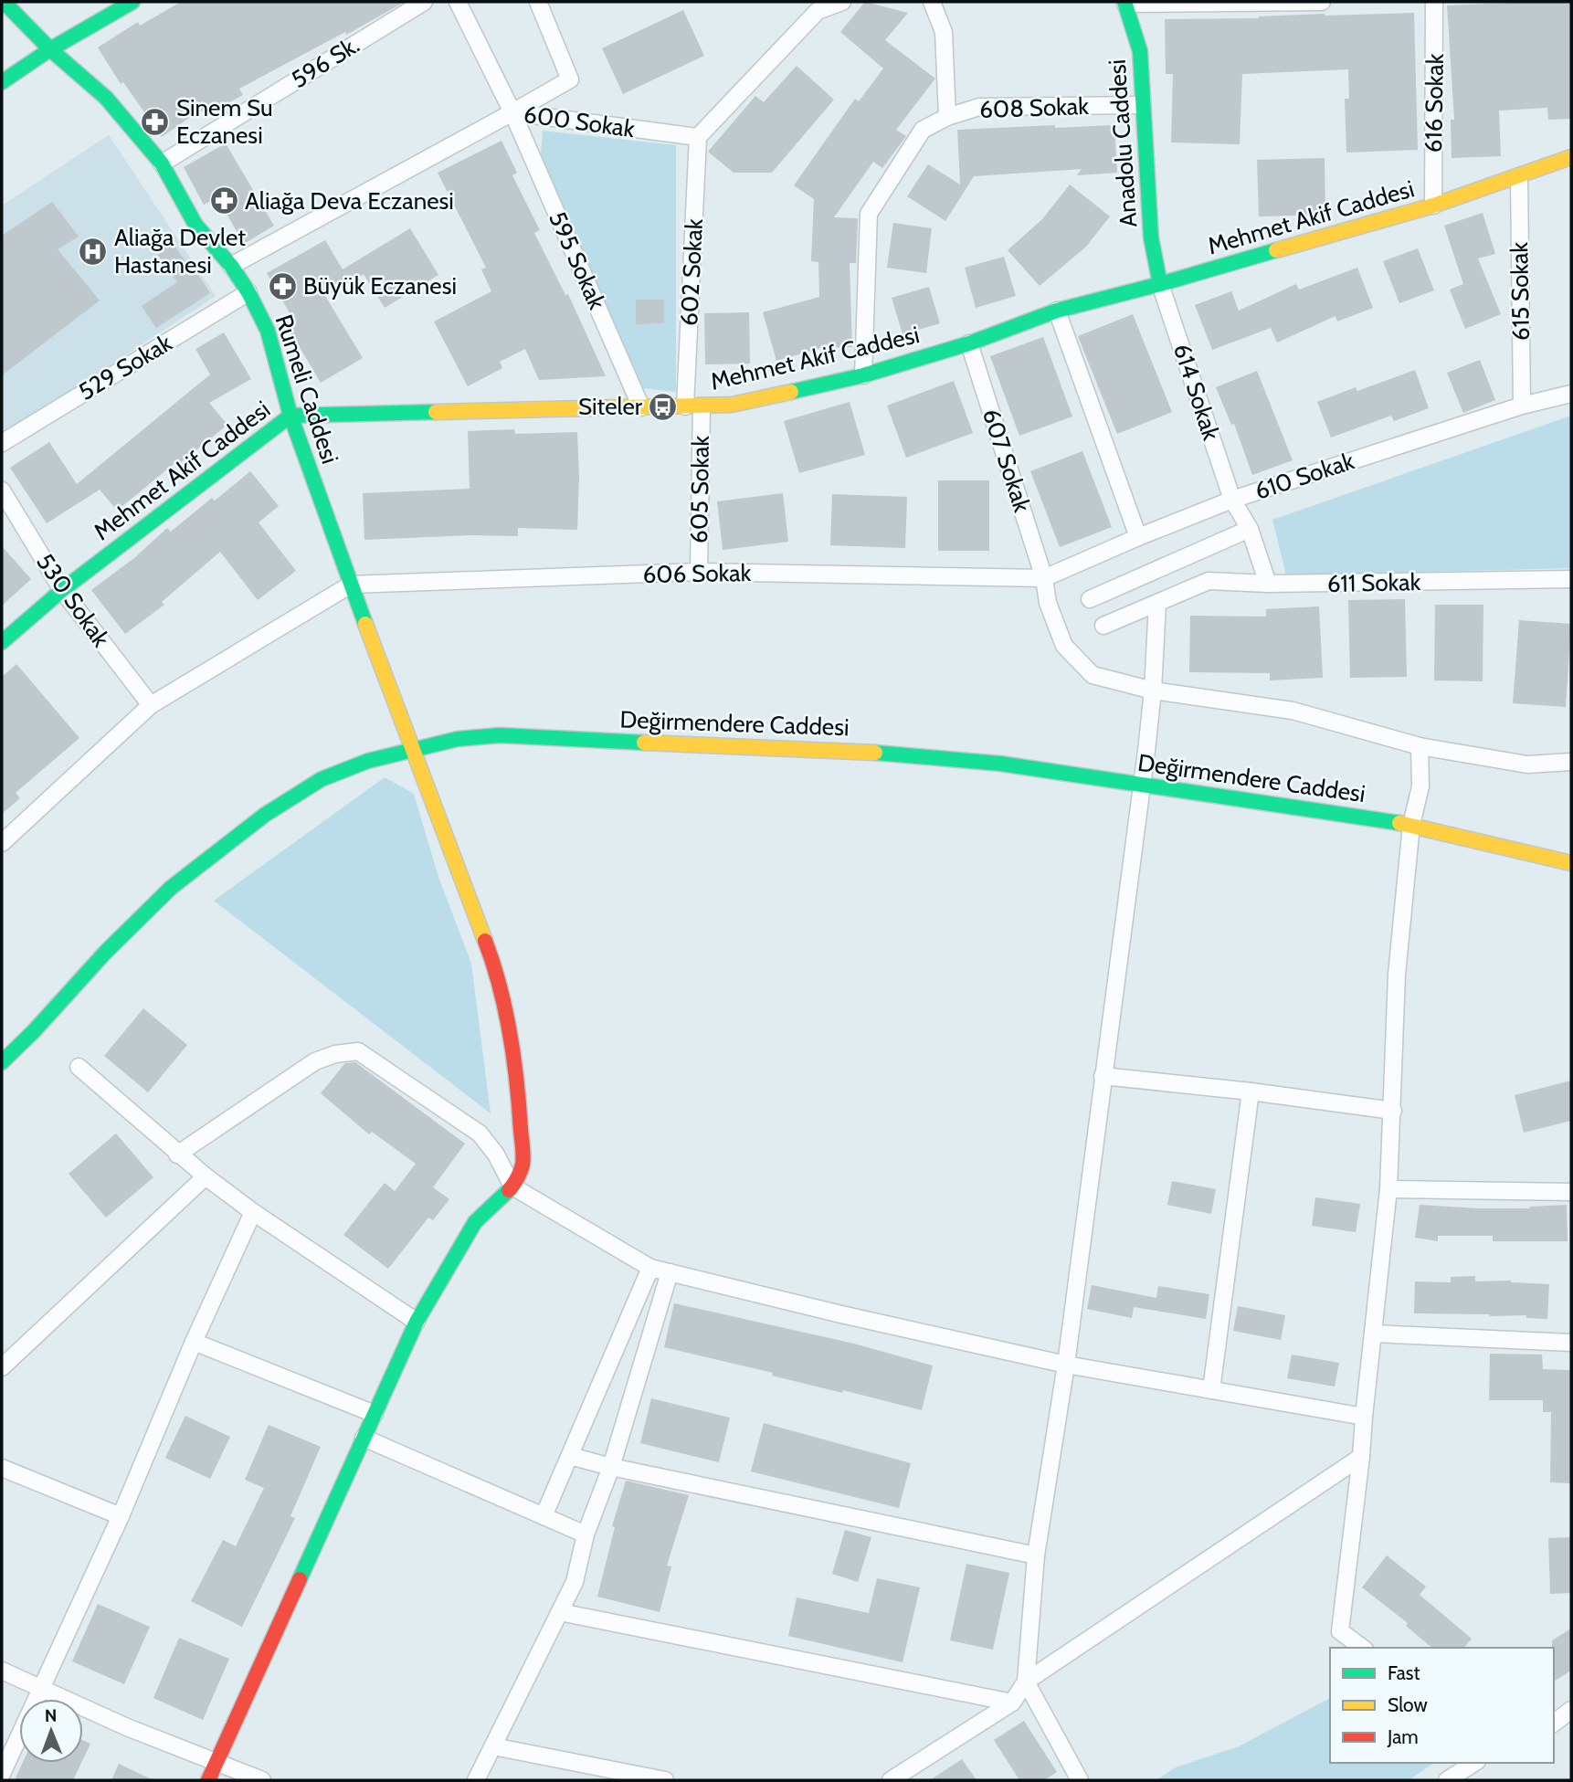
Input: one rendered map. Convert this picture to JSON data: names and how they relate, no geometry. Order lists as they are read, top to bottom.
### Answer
{
  "streets": {
    "street": [
      "596 Sk.",
      "616 Sokak",
      "608 Sokak",
      "600 Sokak",
      "Anadolu Caddesi",
      "Mehmet Akif Caddesi",
      "595 Sokak",
      "602 Sokak",
      "615 Sokak",
      "529 Sokak",
      "Rumeli Caddesi",
      "614 Sokak",
      "607 Sokak",
      "610 Sokak",
      "605 Sokak",
      "606 Sokak",
      "611 Sokak",
      "530 Sokak",
      "Değirmendere Caddesi"
    ]
  },
  "crossings": [
    ["596 Sk.", "Rumeli Caddesi"],
    ["616 Sokak", "Mehmet Akif Caddesi"],
    ["608 Sokak", "Anadolu Caddesi"],
    ["608 Sokak", "Mehmet Akif Caddesi"],
    ["600 Sokak", "595 Sokak"],
    ["600 Sokak", "602 Sokak"],
    ["600 Sokak", "Rumeli Caddesi"],
    ["Anadolu Caddesi", "Mehmet Akif Caddesi"],
    ["Anadolu Caddesi", "614 Sokak"],
    ["Mehmet Akif Caddesi", "595 Sokak"],
    ["Mehmet Akif Caddesi", "602 Sokak"],
    ["Mehmet Akif Caddesi", "615 Sokak"],
    ["Mehmet Akif Caddesi", "Rumeli Caddesi"],
    ["Mehmet Akif Caddesi", "614 Sokak"],
    ["Mehmet Akif Caddesi", "607 Sokak"],
    ["Mehmet Akif Caddesi", "605 Sokak"],
    ["Mehmet Akif Caddesi", "530 Sokak"],
    ["602 Sokak", "605 Sokak"],
    ["615 Sokak", "610 Sokak"],
    ["529 Sokak", "Rumeli Caddesi"],
    ["Rumeli Caddesi", "606 Sokak"],
    ["Rumeli Caddesi", "Değirmendere Caddesi"],
    ["614 Sokak", "610 Sokak"],
    ["607 Sokak", "610 Sokak"],
    ["607 Sokak", "606 Sokak"],
    ["610 Sokak", "606 Sokak"],
    ["605 Sokak", "606 Sokak"]
  ],
  "places": {
    "pharmacy": ["Sinem Su Eczanesi", "Aliağa Deva Eczanesi", "Büyük Eczanesi"],
    "hospital": ["Aliağa Devlet Hastanesi"],
    "bus stop": ["Siteler"]
  },
  "legend": ["Fast", "Slow", "Jam"],
  "north": "top"
}
